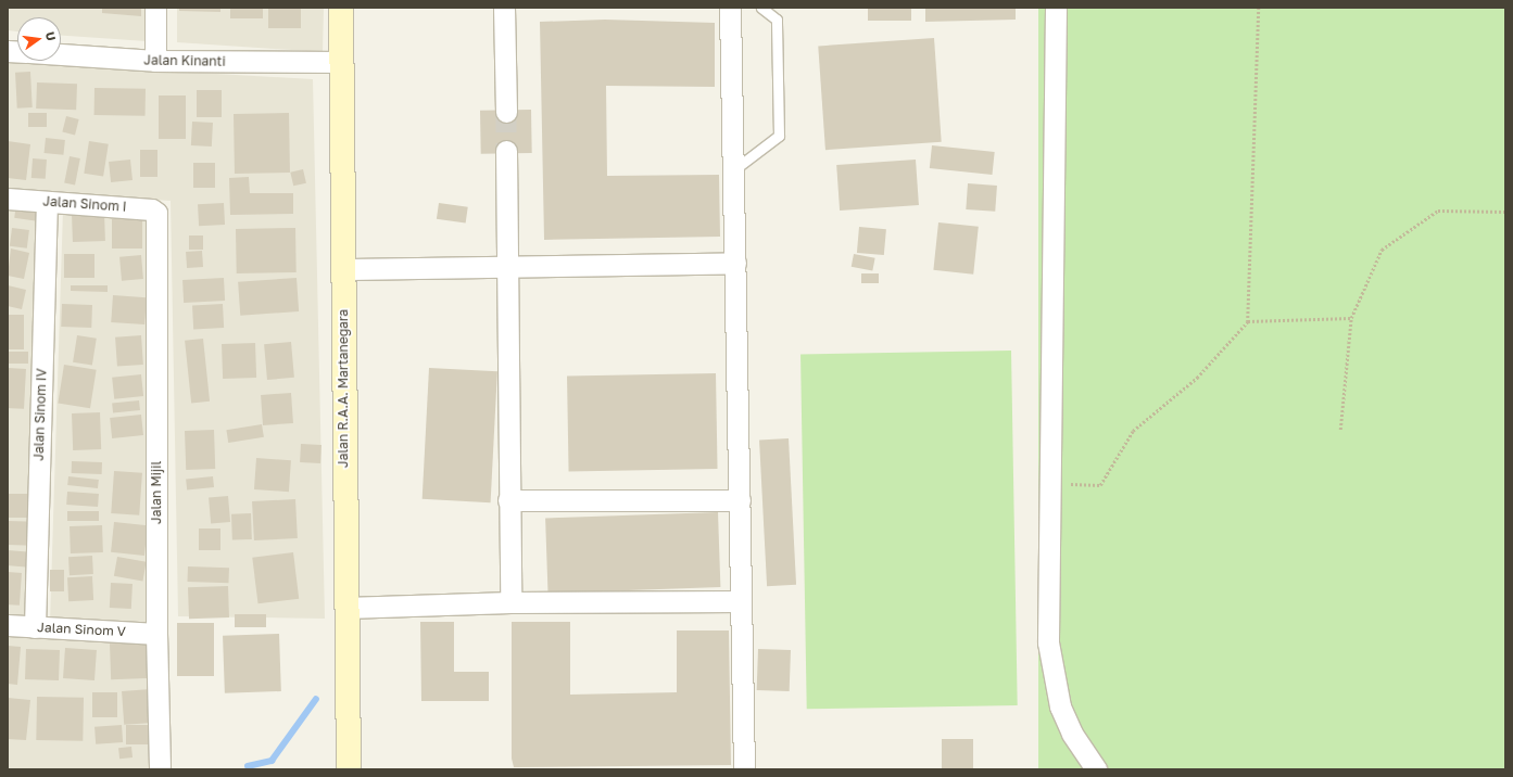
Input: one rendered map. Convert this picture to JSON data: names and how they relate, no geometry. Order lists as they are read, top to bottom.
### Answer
{
  "streets": {
    "main road": ["Jalan R.A.A. Martanegara"],
    "street": [
      "Jalan Kinanti",
      "Jalan Sinom I",
      "Jalan Sinom IV",
      "Jalan Mijil",
      "Jalan Sinom V"
    ]
  },
  "crossings": [
    ["Jalan Kinanti", "Jalan R.A.A. Martanegara"],
    ["Jalan Sinom I", "Jalan Sinom IV"],
    ["Jalan Sinom I", "Jalan Mijil"],
    ["Jalan Sinom IV", "Jalan Sinom V"],
    ["Jalan Mijil", "Jalan Sinom V"]
  ],
  "north": "right"
}
